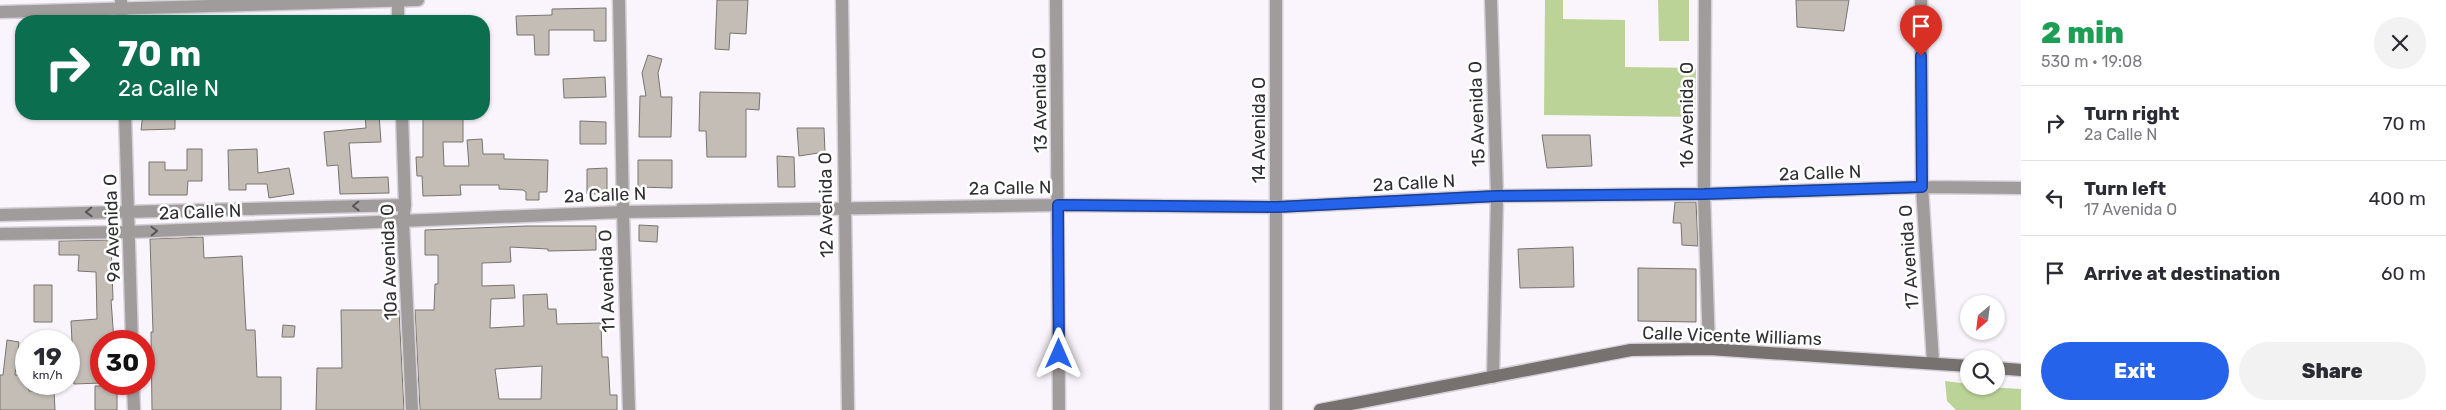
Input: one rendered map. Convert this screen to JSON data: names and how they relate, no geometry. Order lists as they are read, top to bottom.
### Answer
{
  "streets": {
    "main road": ["Calle Vicente Williams"],
    "street": [
      "13 Avenida O",
      "15 Avenida O",
      "16 Avenida O",
      "14 Avenida O",
      "2a Calle N",
      "12 Avenida O",
      "9a Avenida O",
      "17 Avenida O",
      "10a Avenida O",
      "11 Avenida O"
    ]
  },
  "crossings": [
    ["13 Avenida O", "2a Calle N"],
    ["15 Avenida O", "2a Calle N"],
    ["15 Avenida O", "Calle Vicente Williams"],
    ["16 Avenida O", "2a Calle N"],
    ["16 Avenida O", "Calle Vicente Williams"],
    ["14 Avenida O", "2a Calle N"],
    ["2a Calle N", "12 Avenida O"],
    ["2a Calle N", "9a Avenida O"],
    ["2a Calle N", "17 Avenida O"],
    ["2a Calle N", "10a Avenida O"],
    ["2a Calle N", "11 Avenida O"],
    ["17 Avenida O", "Calle Vicente Williams"]
  ],
  "north": "bottom left",
  "page": {
    "heading": ["2 min", "530 m · 19:08"],
    "turn": ["70 m", "2a Calle N"],
    "list": [
      {
        "name": "Turn right",
        "note": "2a Calle N",
        "value": "70 m"
      },
      {
        "name": "Turn left",
        "note": "17 Avenida O",
        "value": "400 m"
      },
      {
        "name": "Arrive at destination",
        "value": "60 m"
      }
    ],
    "speed": "19 km/h",
    "limit": "30",
    "buttons": ["Exit", "Share"]
  }
}
